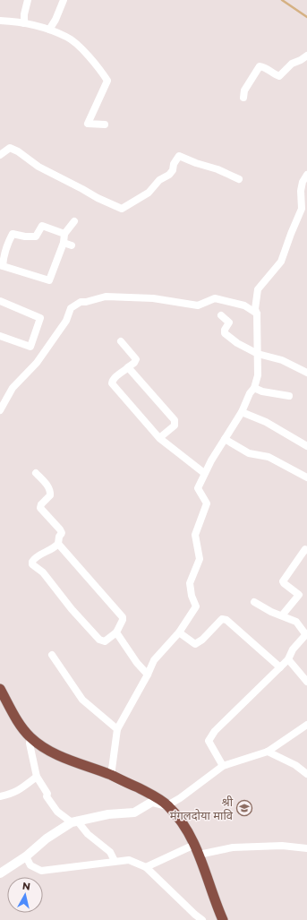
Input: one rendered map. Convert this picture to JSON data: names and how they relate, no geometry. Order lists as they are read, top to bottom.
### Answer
{
  "places": {
    "school or university": ["श्री मंगलदोया मावि"]
  },
  "north": "top"
}
